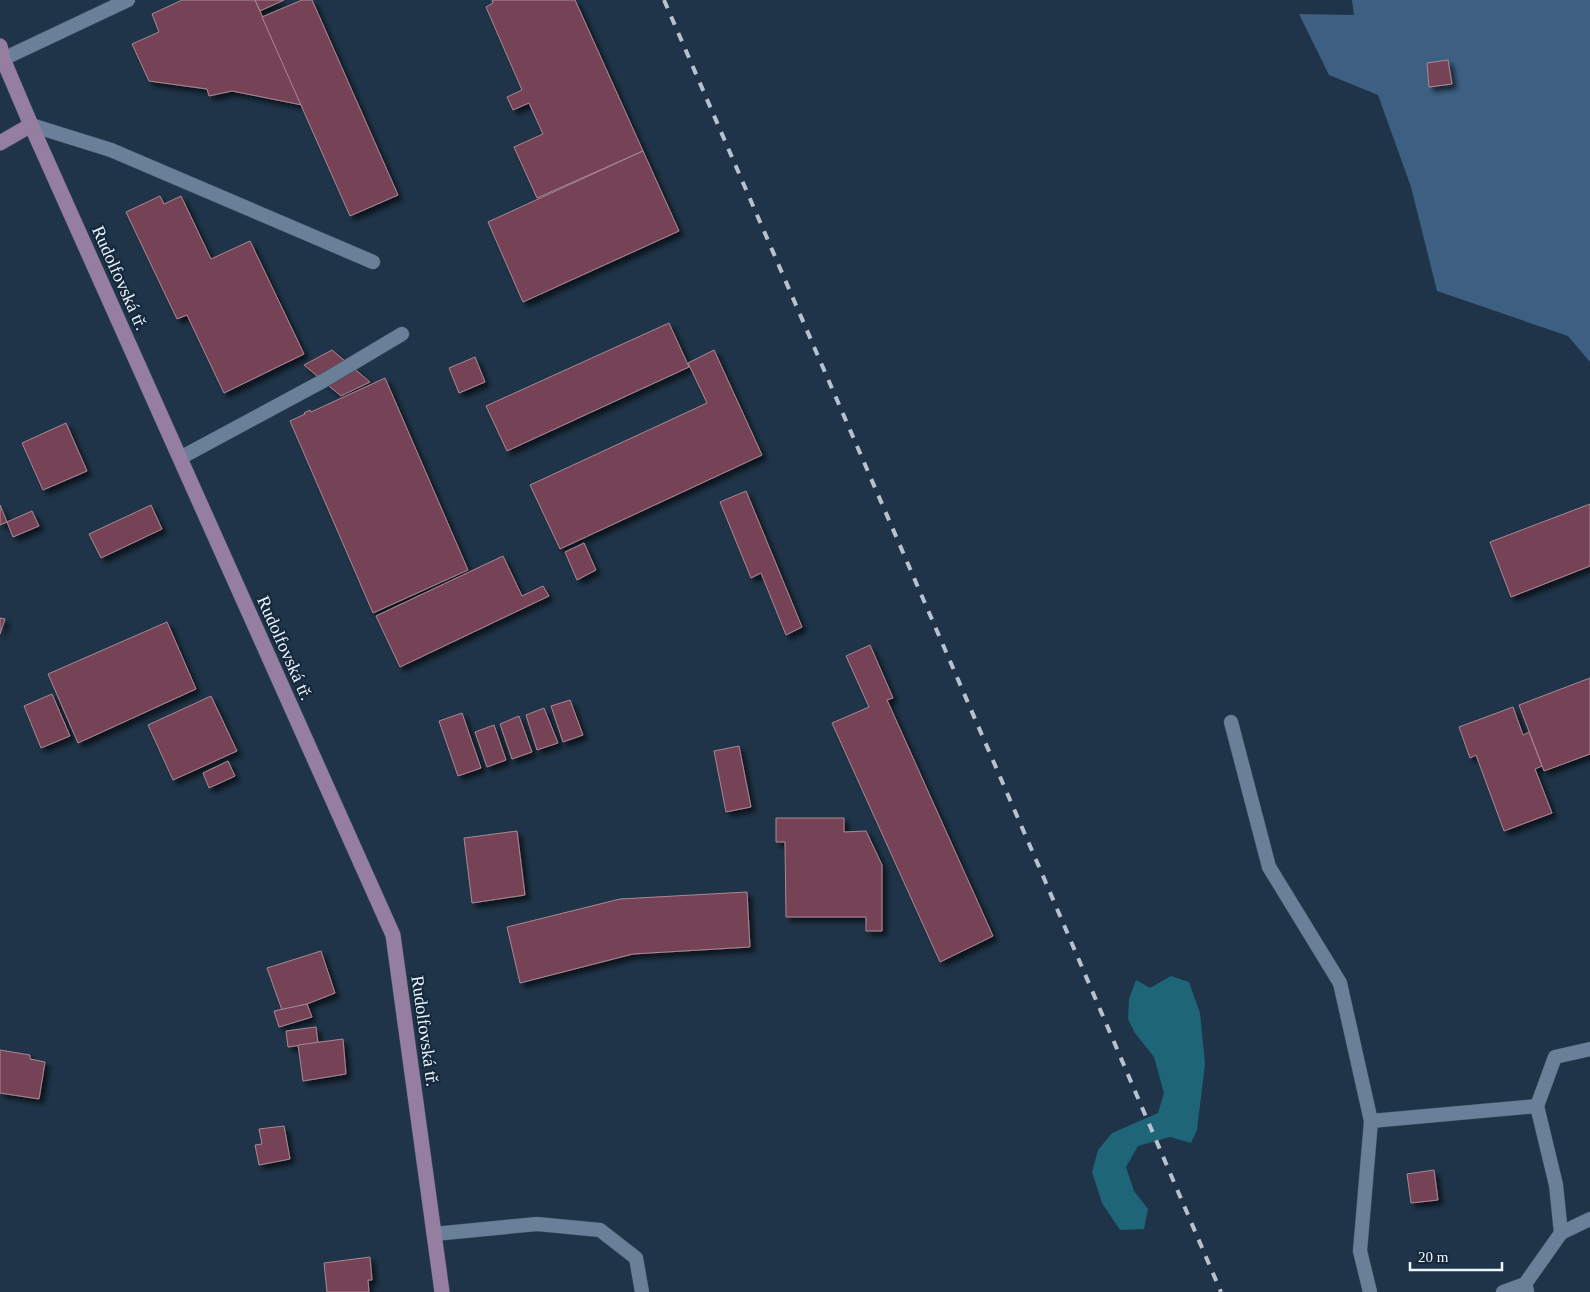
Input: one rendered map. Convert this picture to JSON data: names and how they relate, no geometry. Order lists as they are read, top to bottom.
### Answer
{
  "streets": {
    "main road": ["Rudolfovská tř."]
  },
  "scale_bar": "20 m"
}
